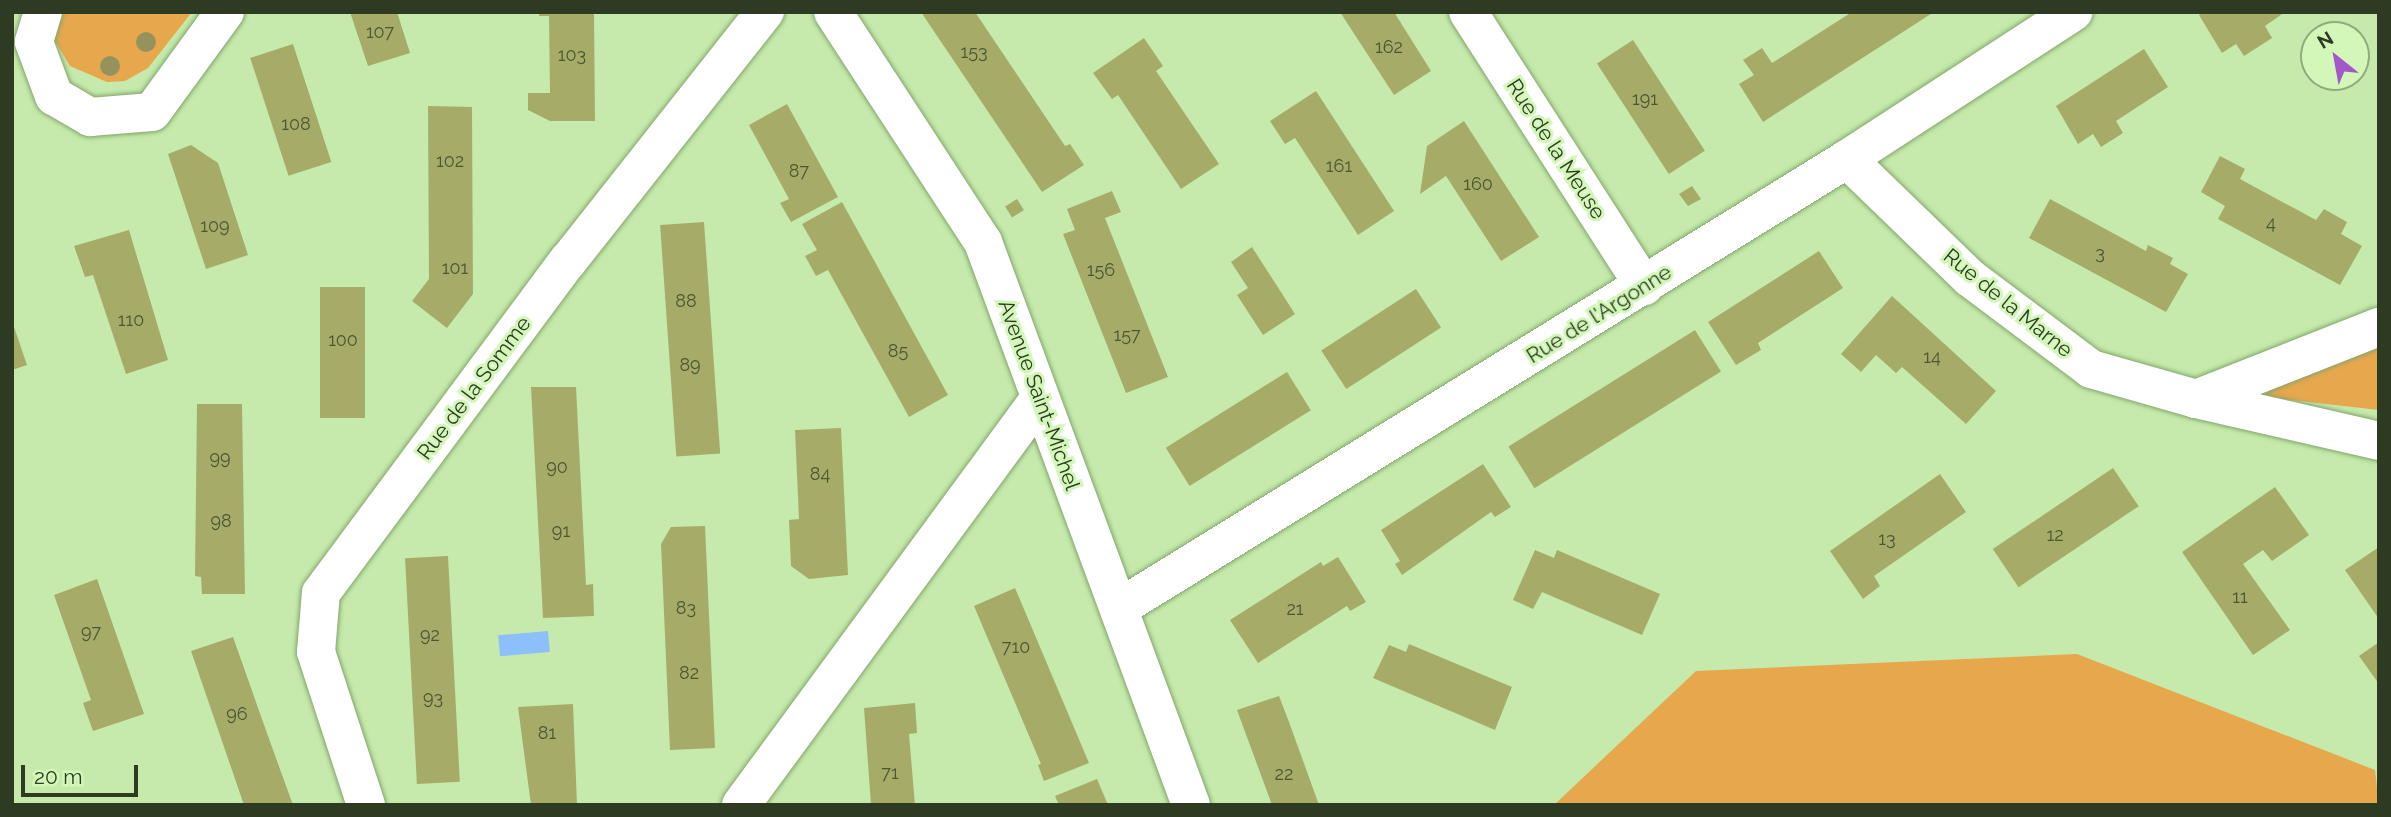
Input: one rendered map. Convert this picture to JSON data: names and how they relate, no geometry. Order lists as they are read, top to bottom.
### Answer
{
  "streets": {
    "street": [
      "Rue de la Meuse",
      "Rue de la Marne",
      "Rue de l'Argonne",
      "Rue de la Somme",
      "Avenue Saint-Michel"
    ]
  },
  "crossings": [
    ["Rue de la Meuse", "Rue de l'Argonne"],
    ["Rue de la Marne", "Rue de l'Argonne"],
    ["Rue de l'Argonne", "Avenue Saint-Michel"]
  ],
  "house_numbers": [
    "107",
    "162",
    "153",
    "103",
    "191",
    "108",
    "102",
    "161",
    "87",
    "160",
    "4",
    "109",
    "3",
    "101",
    "156",
    "88",
    "110",
    "157",
    "100",
    "85",
    "14",
    "89",
    "99",
    "90",
    "84",
    "98",
    "91",
    "12",
    "13",
    "11",
    "83",
    "21",
    "97",
    "92",
    "710",
    "82",
    "93",
    "96",
    "81",
    "71",
    "22"
  ],
  "scale_bar": "20 m",
  "north": "top left"
}
